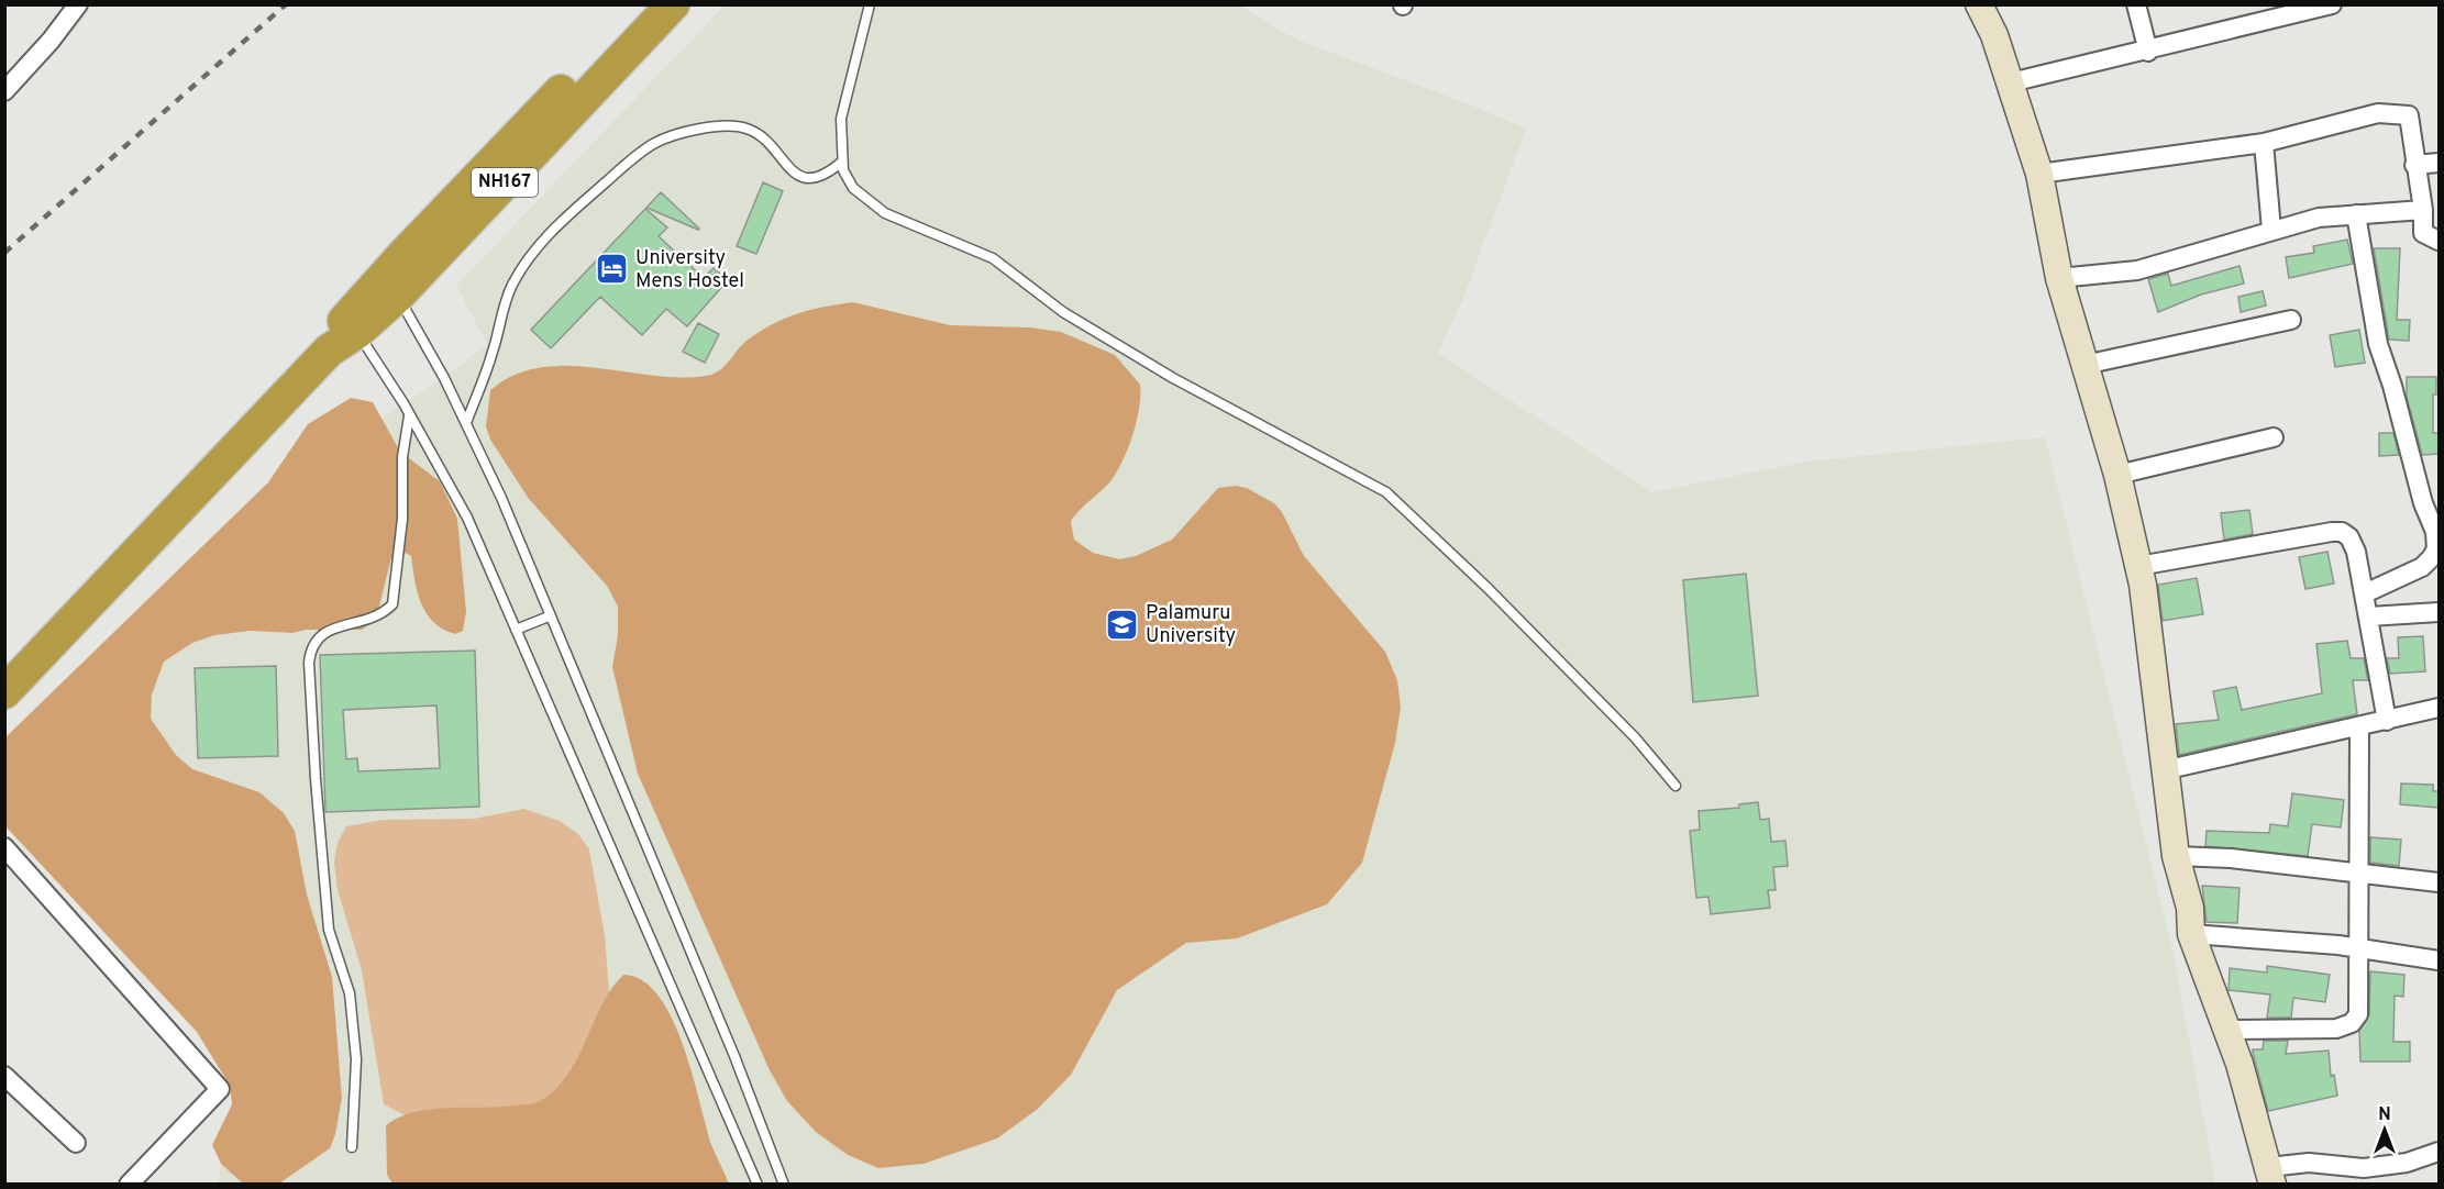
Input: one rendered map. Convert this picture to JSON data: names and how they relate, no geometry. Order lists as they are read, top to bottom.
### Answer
{
  "streets": {
    "highway": ["NH167"]
  },
  "places": {
    "hotel": ["University Mens Hostel"],
    "school or university": ["Palamuru University"]
  },
  "north": "top"
}
